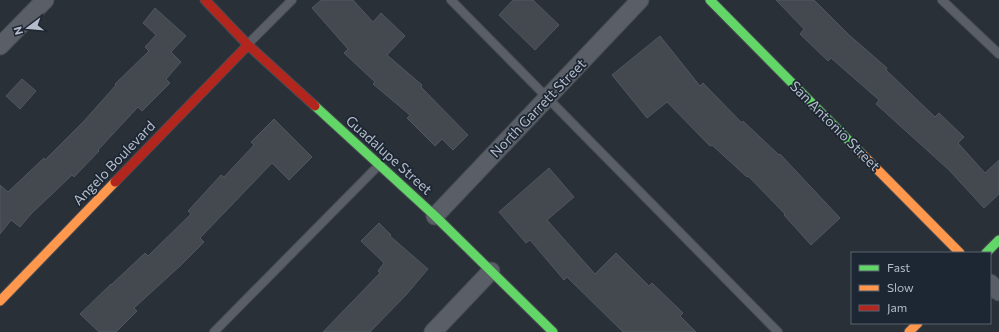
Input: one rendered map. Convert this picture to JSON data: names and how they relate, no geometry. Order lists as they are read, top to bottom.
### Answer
{
  "streets": {
    "street": [
      "North Garrett Street",
      "San Antonio Street",
      "Guadalupe Street",
      "Angelo Boulevard"
    ]
  },
  "crossings": [
    ["North Garrett Street", "Guadalupe Street"],
    ["Guadalupe Street", "Angelo Boulevard"]
  ],
  "legend": ["Fast", "Slow", "Jam"],
  "north": "left"
}
